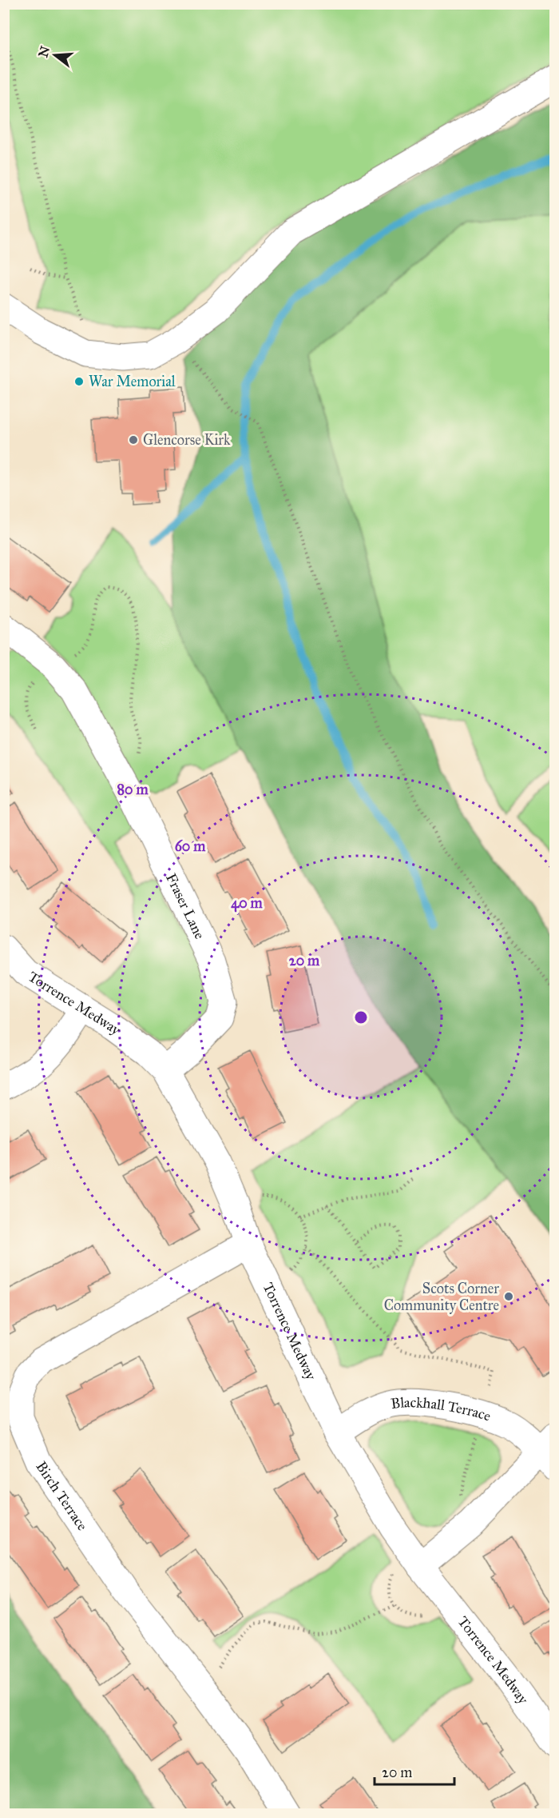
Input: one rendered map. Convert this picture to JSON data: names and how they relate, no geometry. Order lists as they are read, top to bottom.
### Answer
{
  "streets": {
    "street": [
      "Fraser Lane",
      "Torrence Medway",
      "Blackhall Terrace",
      "Birch Terrace"
    ]
  },
  "crossings": [
    ["Fraser Lane", "Torrence Medway"],
    ["Torrence Medway", "Blackhall Terrace"],
    ["Torrence Medway", "Birch Terrace"]
  ],
  "places": ["War Memorial", "Glencorse Kirk", "Scots Corner Community Centre"],
  "scale_bar": "20 m",
  "north": "left",
  "rings": [
    "80 m",
    "60 m",
    "40 m",
    "20 m"
  ]
}
